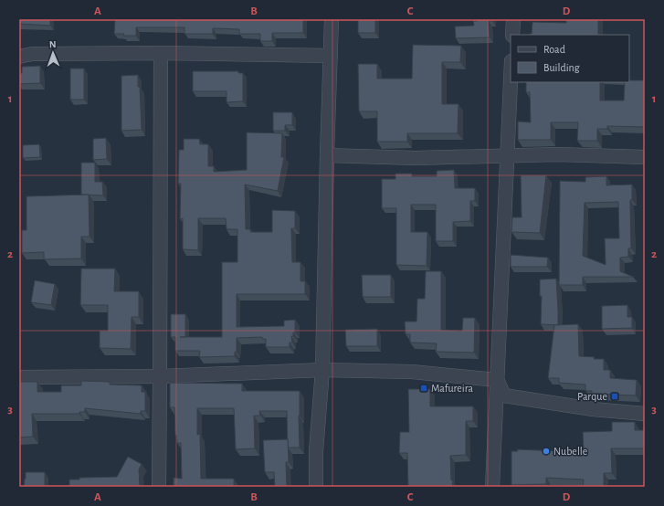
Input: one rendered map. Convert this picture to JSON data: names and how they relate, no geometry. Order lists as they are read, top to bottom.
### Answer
{
  "places": {
    "transit": ["Mafureira", "Parque"],
    "other": ["Nubelle"]
  },
  "legend": ["Road", "Building"],
  "north": "top",
  "grid": {
    "columns": [
      "A",
      "B",
      "C",
      "D"
    ],
    "rows": ["1", "2", "3"]
  }
}
